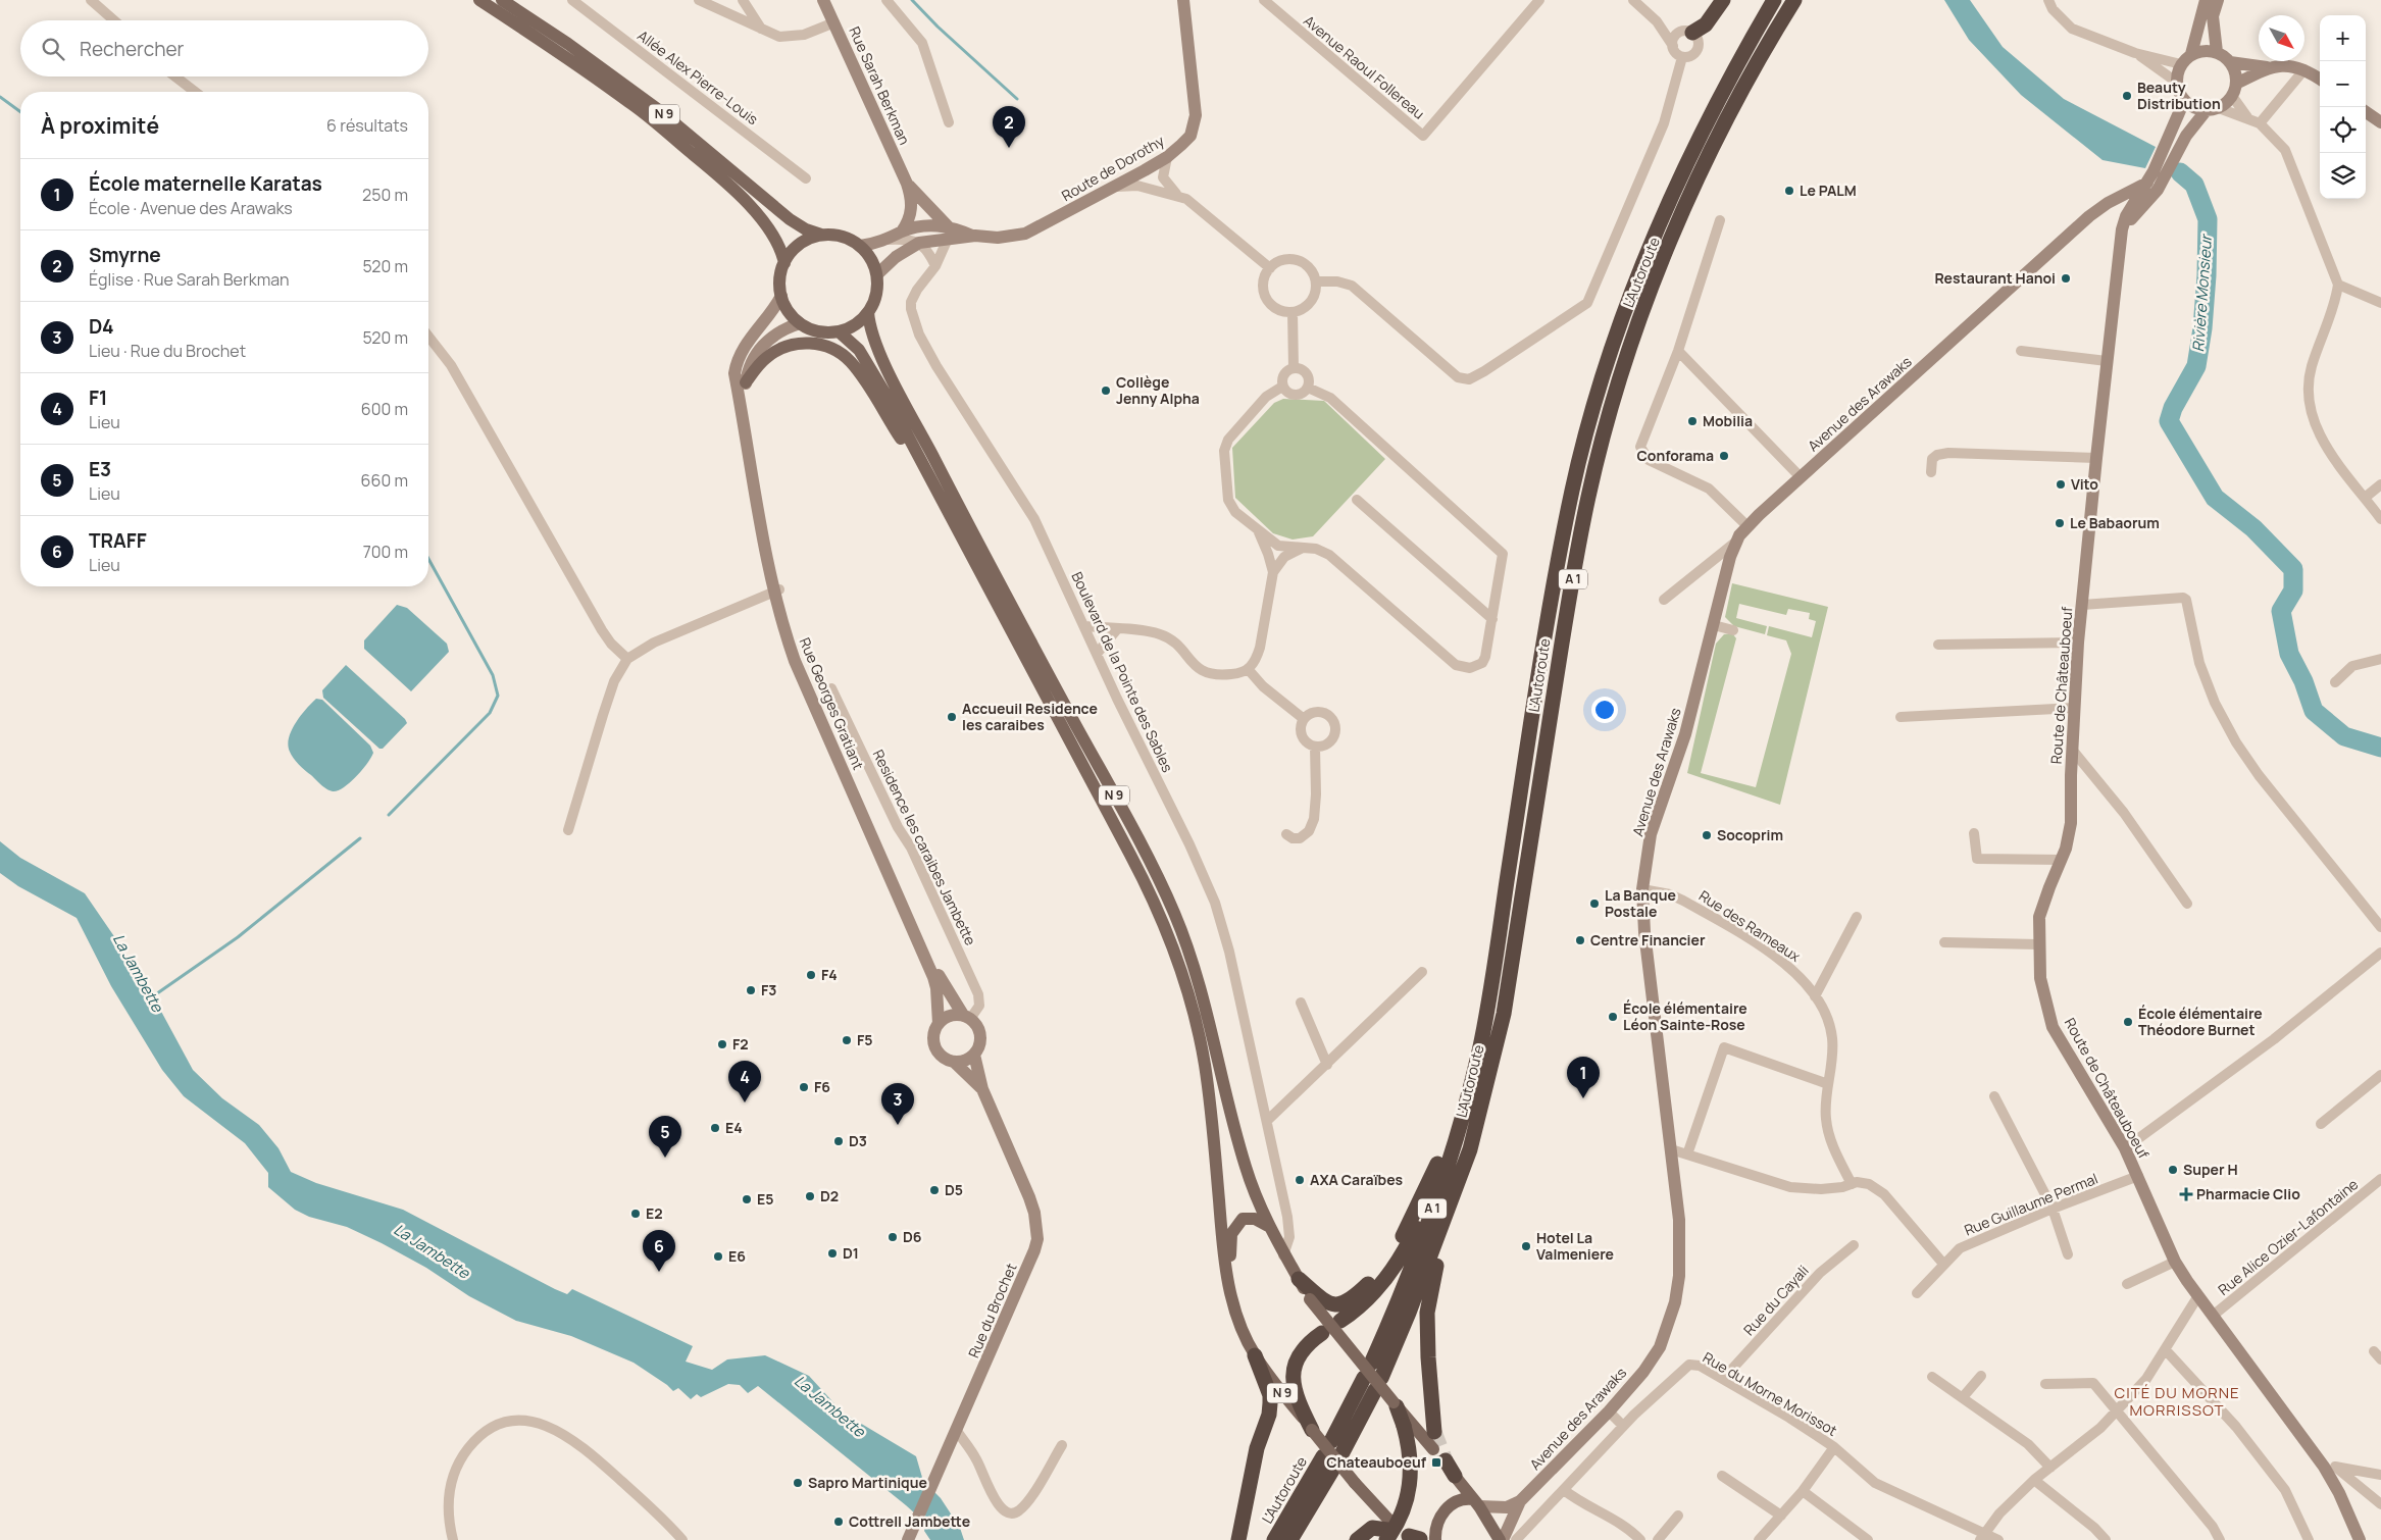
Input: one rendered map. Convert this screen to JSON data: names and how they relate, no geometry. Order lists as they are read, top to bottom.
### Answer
{
  "streets": {
    "highway": ["L'Autoroute", "A 1"],
    "main road": [
      "Rue Sarah Berkman",
      "N 9",
      "Route de Dorothy",
      "Avenue des Arawaks",
      "Route de Châteauboeuf",
      "Rue Georges Gratiant",
      "Rue du Brochet"
    ],
    "street": [
      "Avenue Raoul Follereau",
      "Allée Alex Pierre-Louis",
      "Boulevard de la Pointe des Sables",
      "Residence les caraibes Jambette",
      "Rue des Rameaux",
      "Rue Guillaume Permal",
      "Rue Alice Ozier-Lafontaine",
      "Rue du Cayali",
      "Rue du Morne Morissot"
    ]
  },
  "crossings": [
    ["N 9", "Boulevard de la Pointe des Sables"],
    ["Route de Dorothy", "Boulevard de la Pointe des Sables"],
    ["Avenue des Arawaks", "Route de Châteauboeuf"],
    ["Avenue des Arawaks", "Rue des Rameaux"],
    ["Route de Châteauboeuf", "Rue Guillaume Permal"],
    ["Route de Châteauboeuf", "Rue Alice Ozier-Lafontaine"],
    ["Residence les caraibes Jambette", "Rue du Brochet"],
    ["Rue du Cayali", "Rue du Morne Morissot"]
  ],
  "districts": ["CITÉ DU MORNE MORRISSOT"],
  "water": ["Rivière Monsieur", "La Jambette"],
  "places": {
    "other": [
      "Beauty Distribution",
      "Le PALM",
      "Restaurant Hanoi",
      "Collège Jenny Alpha",
      "Mobilia",
      "Conforama",
      "Vito",
      "Le Babaorum",
      "Accueuil Residence les caraibes",
      "Socoprim",
      "La Banque Postale",
      "Centre Financier",
      "F4",
      "F3",
      "École élémentaire Léon Sainte-Rose",
      "École élémentaire Théodore Burnet",
      "F5",
      "F2",
      "F6",
      "E4",
      "D3",
      "Super H",
      "AXA Caraïbes",
      "D5",
      "D2",
      "E5",
      "E2",
      "D6",
      "Hotel La Valmeniere",
      "D1",
      "E6",
      "Sapro Martinique",
      "Cottrell Jambette"
    ],
    "health": ["Pharmacie Clio"],
    "transit": ["Chateauboeuf"]
  },
  "north": "bottom right",
  "page": {
    "map_buttons": ["+", "−"],
    "search": "Rechercher",
    "heading": ["À proximité", "6 résultats"],
    "pins": [
      "2",
      "1",
      "4",
      "3",
      "5",
      "6"
    ],
    "list": [
      {
        "mark": "1",
        "name": "École maternelle Karatas",
        "note": "École · Avenue des Arawaks",
        "value": "250 m"
      },
      {
        "mark": "2",
        "name": "Smyrne",
        "note": "Église · Rue Sarah Berkman",
        "value": "520 m"
      },
      {
        "mark": "3",
        "name": "D4",
        "note": "Lieu · Rue du Brochet",
        "value": "520 m"
      },
      {
        "mark": "4",
        "name": "F1",
        "note": "Lieu",
        "value": "600 m"
      },
      {
        "mark": "5",
        "name": "E3",
        "note": "Lieu",
        "value": "660 m"
      },
      {
        "mark": "6",
        "name": "TRAFF",
        "note": "Lieu",
        "value": "700 m"
      }
    ]
  }
}
